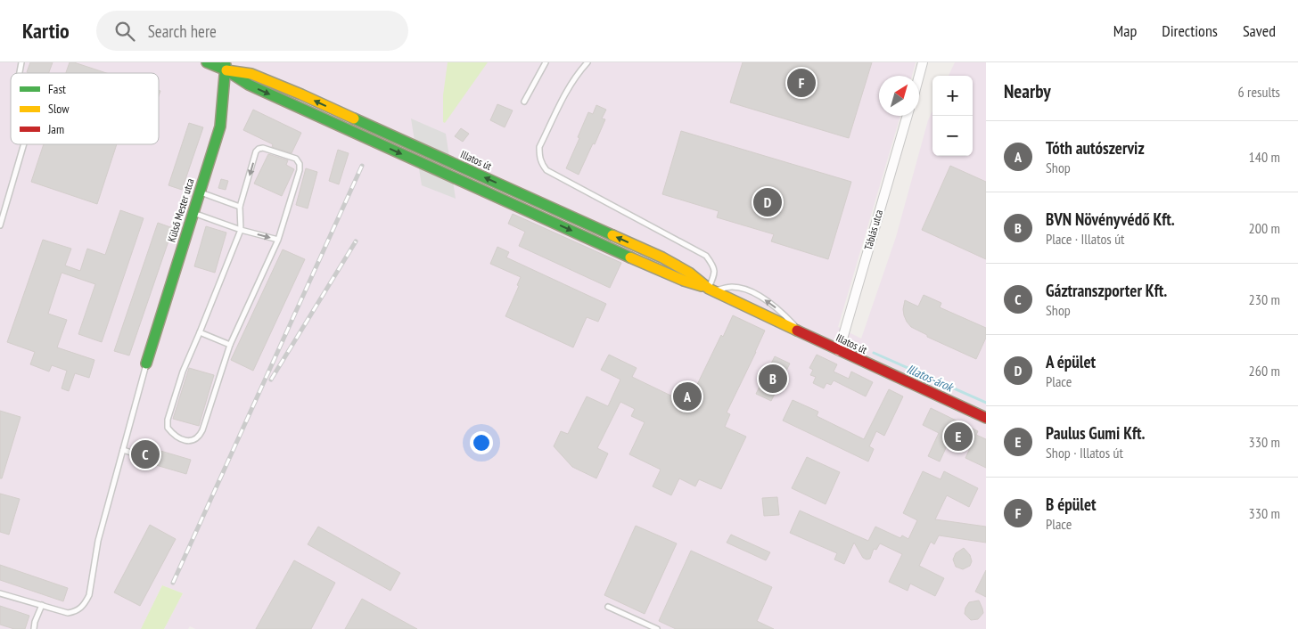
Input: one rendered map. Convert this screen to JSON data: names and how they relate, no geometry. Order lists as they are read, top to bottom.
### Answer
{
  "streets": {
    "street": ["Illatos út", "Külső Mester utca", "Táblás utca"]
  },
  "crossings": [
    ["Illatos út", "Külső Mester utca"],
    ["Illatos út", "Táblás utca"]
  ],
  "water": ["Illatos-árok"],
  "legend": ["Fast", "Slow", "Jam"],
  "north": "top right",
  "page": {
    "header": "Kartio",
    "search": "Search here",
    "nav": ["Map", "Directions", "Saved"],
    "heading": ["Nearby", "6 results"],
    "pins": [
      "F",
      "D",
      "B",
      "A",
      "E",
      "C"
    ],
    "map_buttons": ["+", "−"],
    "list": [
      {
        "mark": "A",
        "name": "Tóth autószerviz",
        "note": "Shop",
        "value": "140 m"
      },
      {
        "mark": "B",
        "name": "BVN Növényvédő Kft.",
        "note": "Place · Illatos út",
        "value": "200 m"
      },
      {
        "mark": "C",
        "name": "Gáztranszporter Kft.",
        "note": "Shop",
        "value": "230 m"
      },
      {
        "mark": "D",
        "name": "A épület",
        "note": "Place",
        "value": "260 m"
      },
      {
        "mark": "E",
        "name": "Paulus Gumi Kft.",
        "note": "Shop · Illatos út",
        "value": "330 m"
      },
      {
        "mark": "F",
        "name": "B épület",
        "note": "Place",
        "value": "330 m"
      }
    ]
  }
}
